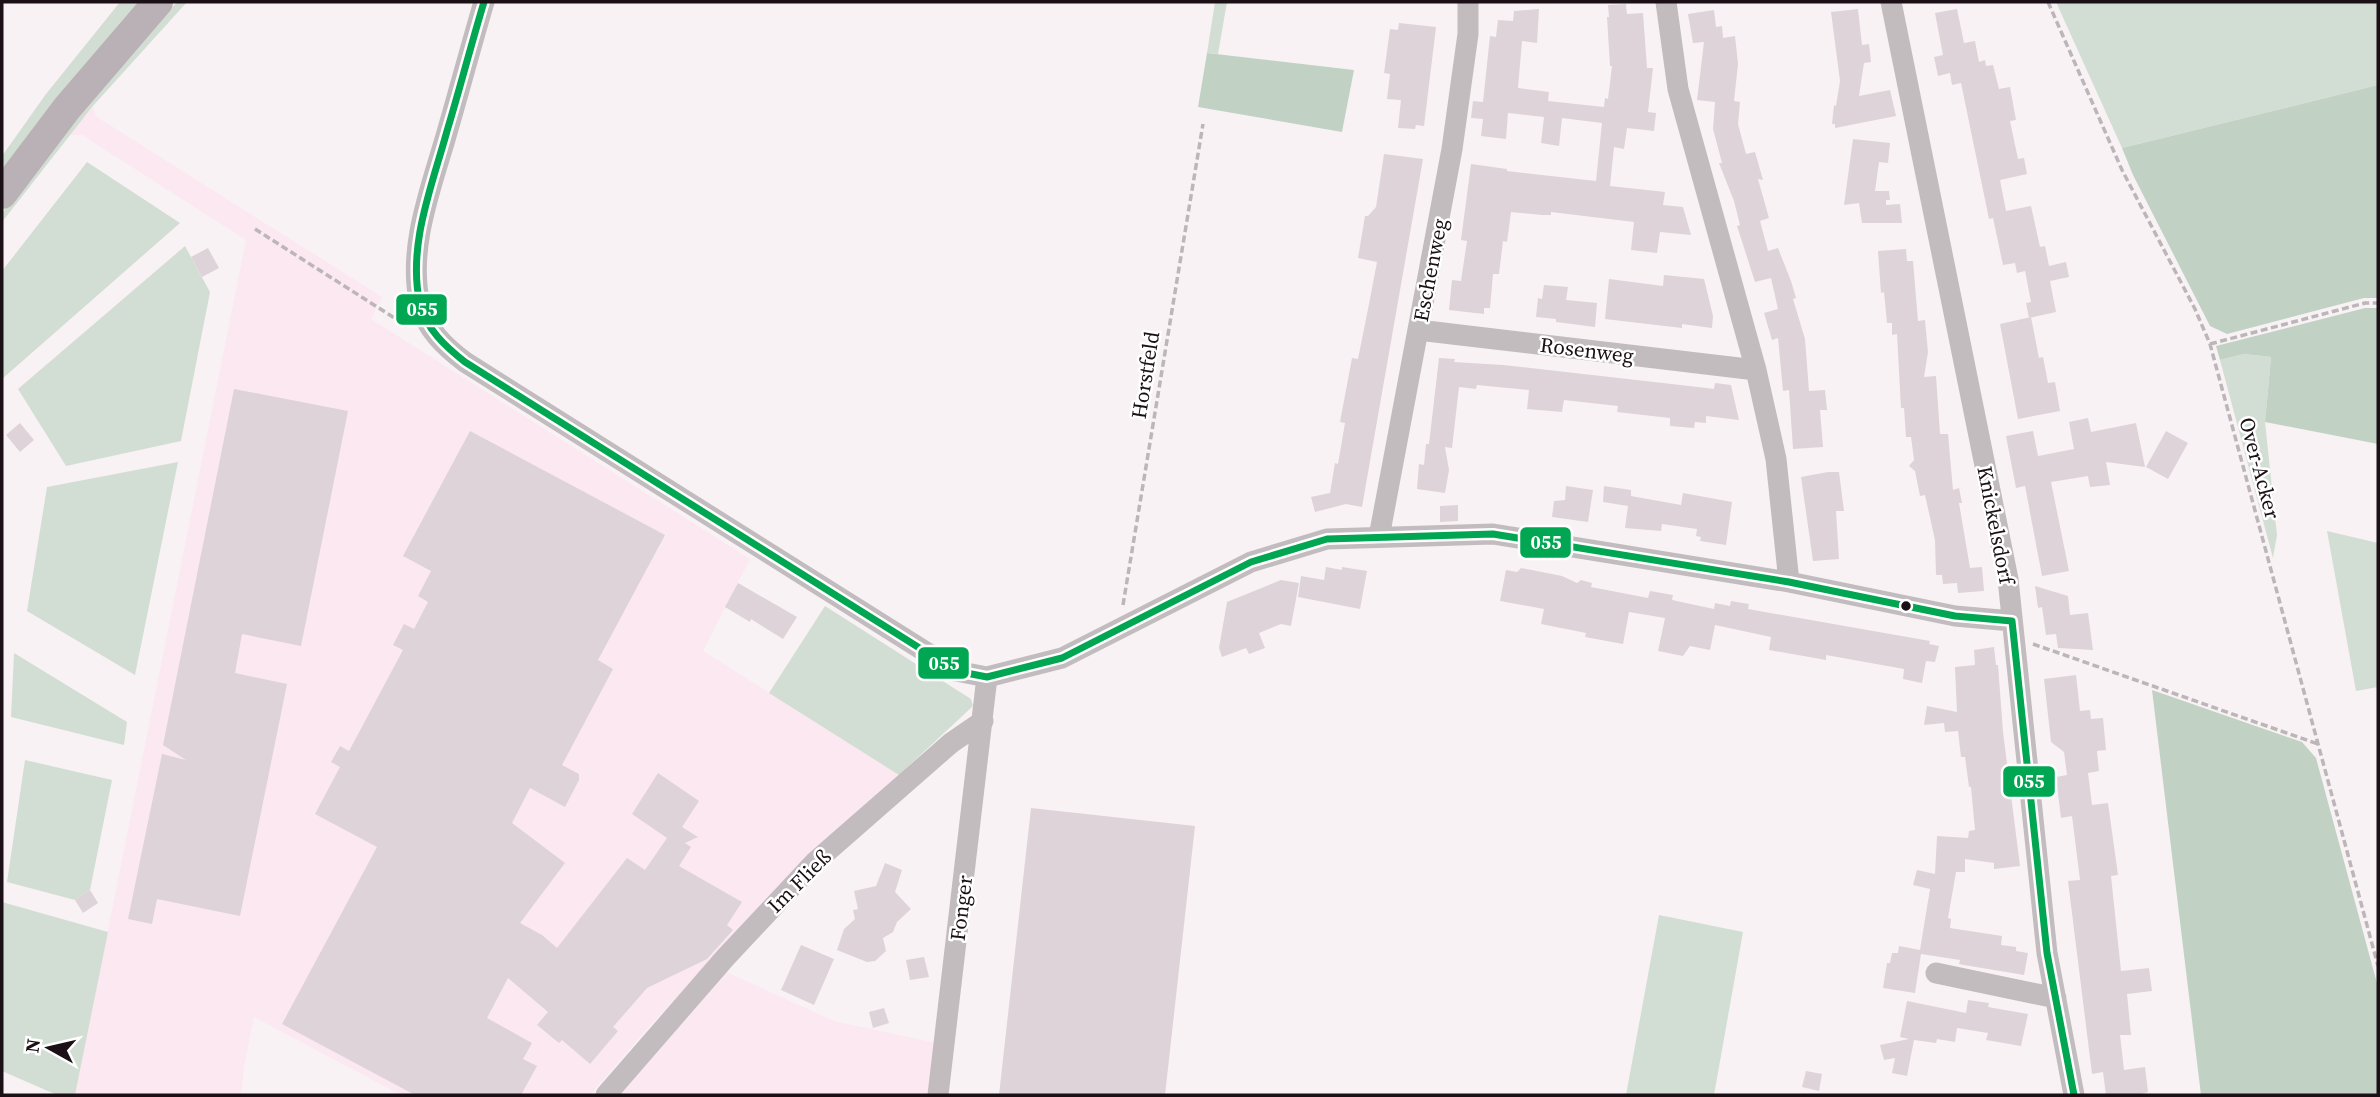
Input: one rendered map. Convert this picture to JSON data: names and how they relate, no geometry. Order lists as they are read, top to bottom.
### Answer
{
  "streets": {
    "street": [
      "Eschenweg",
      "Rosenweg",
      "Knickelsdorf",
      "Im Fließ",
      "Fonger"
    ],
    "path": ["Horstfeld", "Over-Acker"]
  },
  "crossings": [
    ["Eschenweg", "Rosenweg"],
    ["Im Fließ", "Fonger"]
  ],
  "lines": ["transit line 055"],
  "north": "left"
}
